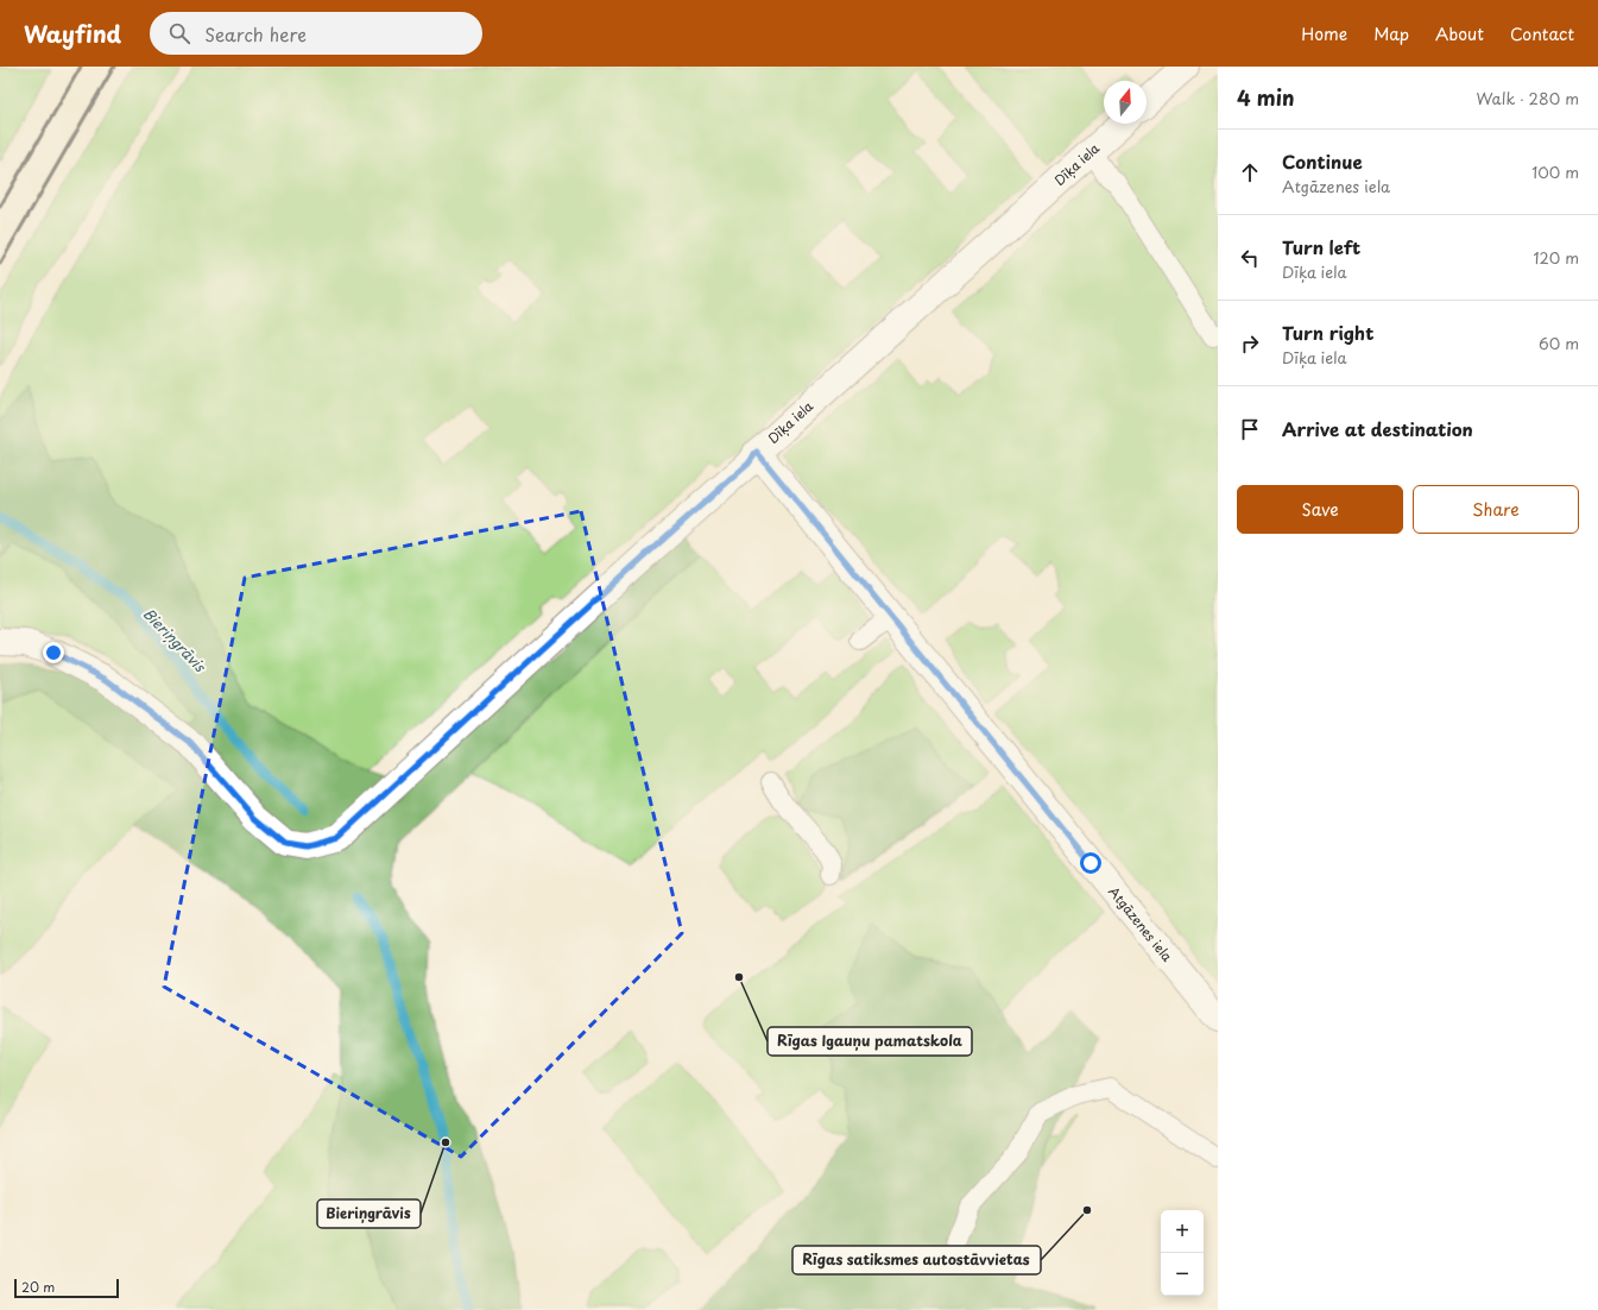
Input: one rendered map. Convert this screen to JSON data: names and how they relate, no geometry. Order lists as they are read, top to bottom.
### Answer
{
  "streets": {
    "street": ["Dīķa iela", "Atgāzenes iela"]
  },
  "crossings": [
    ["Dīķa iela", "Atgāzenes iela"]
  ],
  "water": ["Bieriņgrāvis"],
  "places": ["Rīgas Igauņu pamatskola", "Bieriņgrāvis", "Rīgas satiksmes autostāvvietas"],
  "scale_bar": "20 m",
  "north": "top",
  "page": {
    "header": "Wayfind",
    "search": "Search here",
    "nav": [
      "Home",
      "Map",
      "About",
      "Contact"
    ],
    "heading": ["4 min", "Walk · 280 m"],
    "list": [
      ["Continue", "Atgāzenes iela", "100 m"],
      ["Turn left", "Dīķa iela", "120 m"],
      ["Turn right", "Dīķa iela", "60 m"],
      "Arrive at destination"
    ],
    "buttons": ["Save", "Share"],
    "map_buttons": ["+", "−"],
    "scale": "20 m"
  }
}
